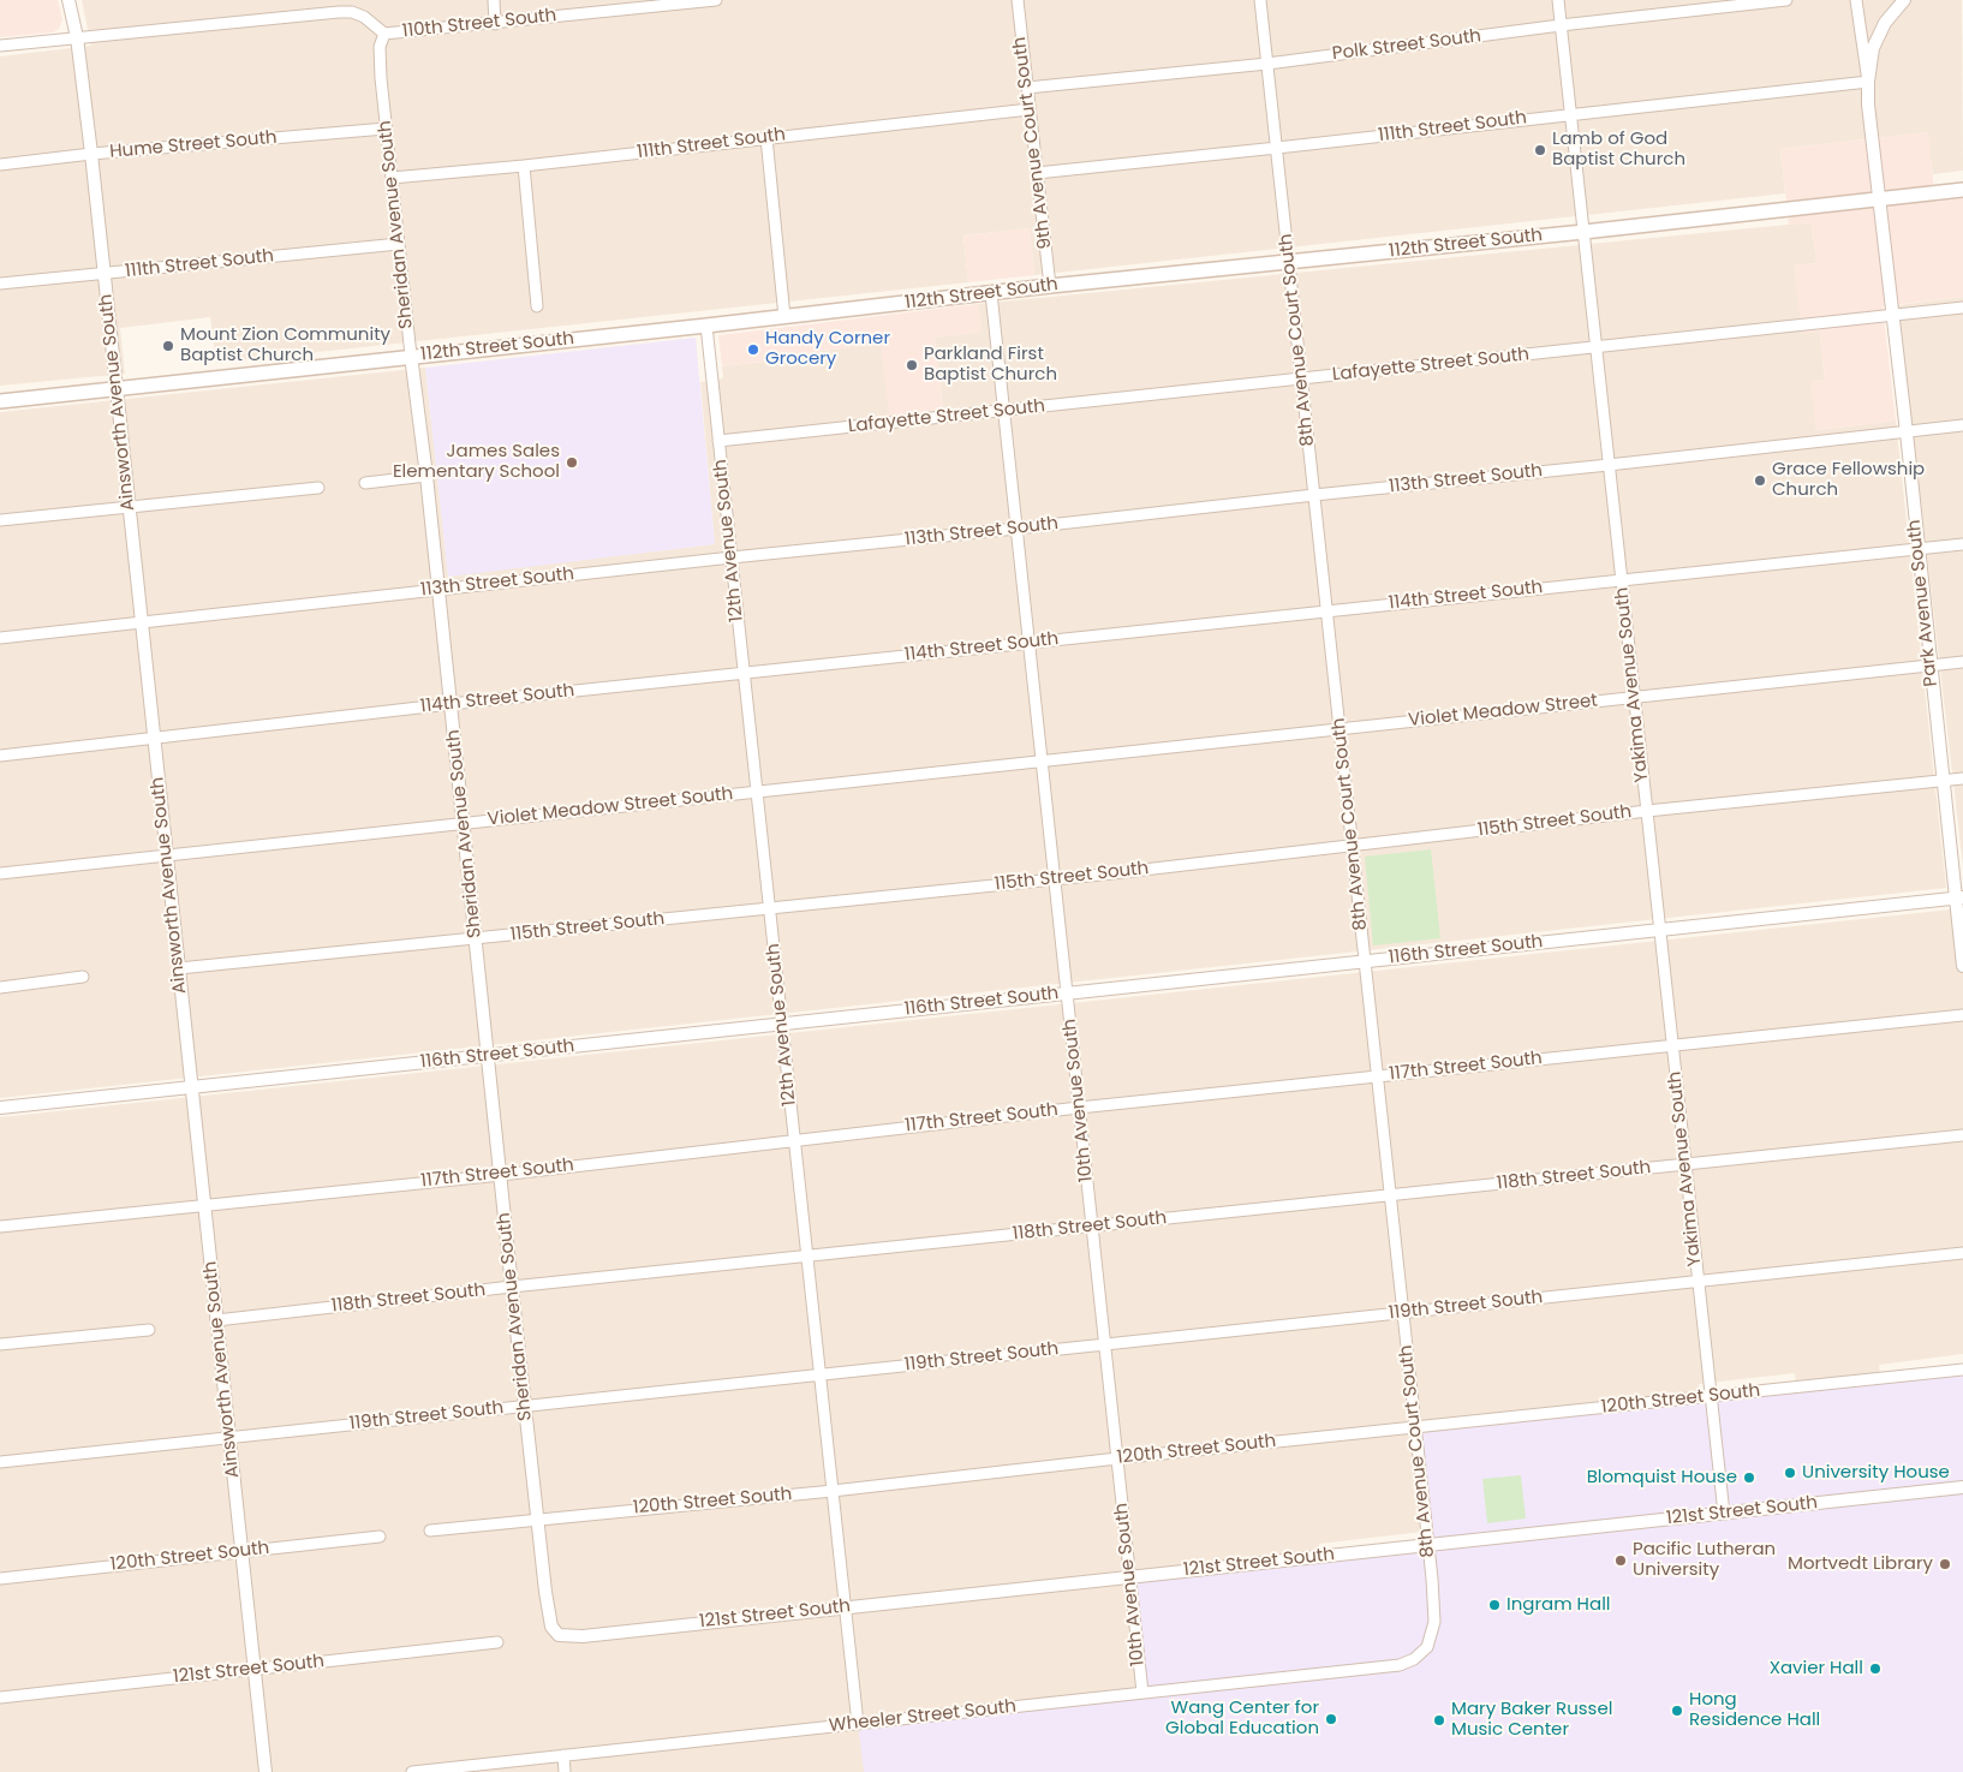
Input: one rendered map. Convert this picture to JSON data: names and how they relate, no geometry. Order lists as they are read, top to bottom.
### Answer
{
  "streets": {
    "main road": ["112th Street South"],
    "street": [
      "110th Street South",
      "Polk Street South",
      "111th Street South",
      "9th Avenue Court South",
      "Hume Street South",
      "Sheridan Avenue South",
      "8th Avenue Court South",
      "Lafayette Street South",
      "Ainsworth Avenue South",
      "113th Street South",
      "12th Avenue South",
      "114th Street South",
      "Park Avenue South",
      "Yakima Avenue South",
      "Violet Meadow Street",
      "Violet Meadow Street South",
      "115th Street South",
      "116th Street South",
      "117th Street South",
      "10th Avenue South",
      "118th Street South",
      "119th Street South",
      "120th Street South",
      "121st Street South",
      "Wheeler Street South"
    ]
  },
  "crossings": [
    ["110th Street South", "Sheridan Avenue South"],
    ["110th Street South", "Ainsworth Avenue South"],
    ["Polk Street South", "9th Avenue Court South"],
    ["Polk Street South", "8th Avenue Court South"],
    ["Polk Street South", "Yakima Avenue South"],
    ["111th Street South", "9th Avenue Court South"],
    ["111th Street South", "Sheridan Avenue South"],
    ["111th Street South", "8th Avenue Court South"],
    ["111th Street South", "Ainsworth Avenue South"],
    ["111th Street South", "Park Avenue South"],
    ["111th Street South", "Yakima Avenue South"],
    ["9th Avenue Court South", "112th Street South"],
    ["Hume Street South", "Sheridan Avenue South"],
    ["Hume Street South", "Ainsworth Avenue South"],
    ["Sheridan Avenue South", "112th Street South"],
    ["Sheridan Avenue South", "113th Street South"],
    ["Sheridan Avenue South", "114th Street South"],
    ["Sheridan Avenue South", "Violet Meadow Street South"],
    ["Sheridan Avenue South", "115th Street South"],
    ["Sheridan Avenue South", "116th Street South"],
    ["Sheridan Avenue South", "117th Street South"],
    ["Sheridan Avenue South", "118th Street South"],
    ["Sheridan Avenue South", "119th Street South"],
    ["Sheridan Avenue South", "120th Street South"],
    ["Sheridan Avenue South", "121st Street South"],
    ["112th Street South", "8th Avenue Court South"],
    ["112th Street South", "Ainsworth Avenue South"],
    ["112th Street South", "12th Avenue South"],
    ["112th Street South", "Park Avenue South"],
    ["112th Street South", "Yakima Avenue South"],
    ["112th Street South", "10th Avenue South"],
    ["8th Avenue Court South", "Lafayette Street South"],
    ["8th Avenue Court South", "113th Street South"],
    ["8th Avenue Court South", "114th Street South"],
    ["8th Avenue Court South", "Violet Meadow Street"],
    ["8th Avenue Court South", "115th Street South"],
    ["8th Avenue Court South", "116th Street South"],
    ["8th Avenue Court South", "117th Street South"],
    ["8th Avenue Court South", "118th Street South"],
    ["8th Avenue Court South", "119th Street South"],
    ["8th Avenue Court South", "120th Street South"],
    ["8th Avenue Court South", "121st Street South"],
    ["8th Avenue Court South", "Wheeler Street South"],
    ["Lafayette Street South", "12th Avenue South"],
    ["Lafayette Street South", "Park Avenue South"],
    ["Lafayette Street South", "Yakima Avenue South"],
    ["Lafayette Street South", "10th Avenue South"],
    ["Ainsworth Avenue South", "113th Street South"],
    ["Ainsworth Avenue South", "114th Street South"],
    ["Ainsworth Avenue South", "Violet Meadow Street South"],
    ["Ainsworth Avenue South", "115th Street South"],
    ["Ainsworth Avenue South", "116th Street South"],
    ["Ainsworth Avenue South", "117th Street South"],
    ["Ainsworth Avenue South", "118th Street South"],
    ["Ainsworth Avenue South", "119th Street South"],
    ["Ainsworth Avenue South", "120th Street South"],
    ["Ainsworth Avenue South", "121st Street South"],
    ["113th Street South", "12th Avenue South"],
    ["113th Street South", "Park Avenue South"],
    ["113th Street South", "Yakima Avenue South"],
    ["113th Street South", "10th Avenue South"],
    ["12th Avenue South", "114th Street South"],
    ["12th Avenue South", "Violet Meadow Street South"],
    ["12th Avenue South", "115th Street South"],
    ["12th Avenue South", "116th Street South"],
    ["12th Avenue South", "117th Street South"],
    ["12th Avenue South", "118th Street South"],
    ["12th Avenue South", "119th Street South"],
    ["12th Avenue South", "120th Street South"],
    ["12th Avenue South", "121st Street South"],
    ["12th Avenue South", "Wheeler Street South"],
    ["114th Street South", "Park Avenue South"],
    ["114th Street South", "Yakima Avenue South"],
    ["114th Street South", "10th Avenue South"],
    ["Park Avenue South", "Violet Meadow Street"],
    ["Park Avenue South", "115th Street South"],
    ["Park Avenue South", "116th Street South"],
    ["Yakima Avenue South", "Violet Meadow Street"],
    ["Yakima Avenue South", "115th Street South"],
    ["Yakima Avenue South", "116th Street South"],
    ["Yakima Avenue South", "117th Street South"],
    ["Yakima Avenue South", "118th Street South"],
    ["Yakima Avenue South", "119th Street South"],
    ["Yakima Avenue South", "120th Street South"],
    ["Yakima Avenue South", "121st Street South"],
    ["Violet Meadow Street", "Violet Meadow Street South"],
    ["Violet Meadow Street", "10th Avenue South"],
    ["Violet Meadow Street South", "10th Avenue South"],
    ["115th Street South", "10th Avenue South"],
    ["116th Street South", "10th Avenue South"],
    ["117th Street South", "10th Avenue South"],
    ["10th Avenue South", "118th Street South"],
    ["10th Avenue South", "119th Street South"],
    ["10th Avenue South", "120th Street South"],
    ["10th Avenue South", "121st Street South"],
    ["10th Avenue South", "Wheeler Street South"]
  ],
  "places": [
    "Lamb of God Baptist Church",
    "Mount Zion Community Baptist Church",
    "Handy Corner Grocery",
    "Parkland First Baptist Church",
    "James Sales Elementary School",
    "Grace Fellowship Church",
    "University House",
    "Blomquist House",
    "Pacific Lutheran University",
    "Mortvedt Library",
    "Ingram Hall",
    "Xavier Hall",
    "Hong Residence Hall",
    "Wang Center for Global Education",
    "Mary Baker Russel Music Center"
  ]
}
